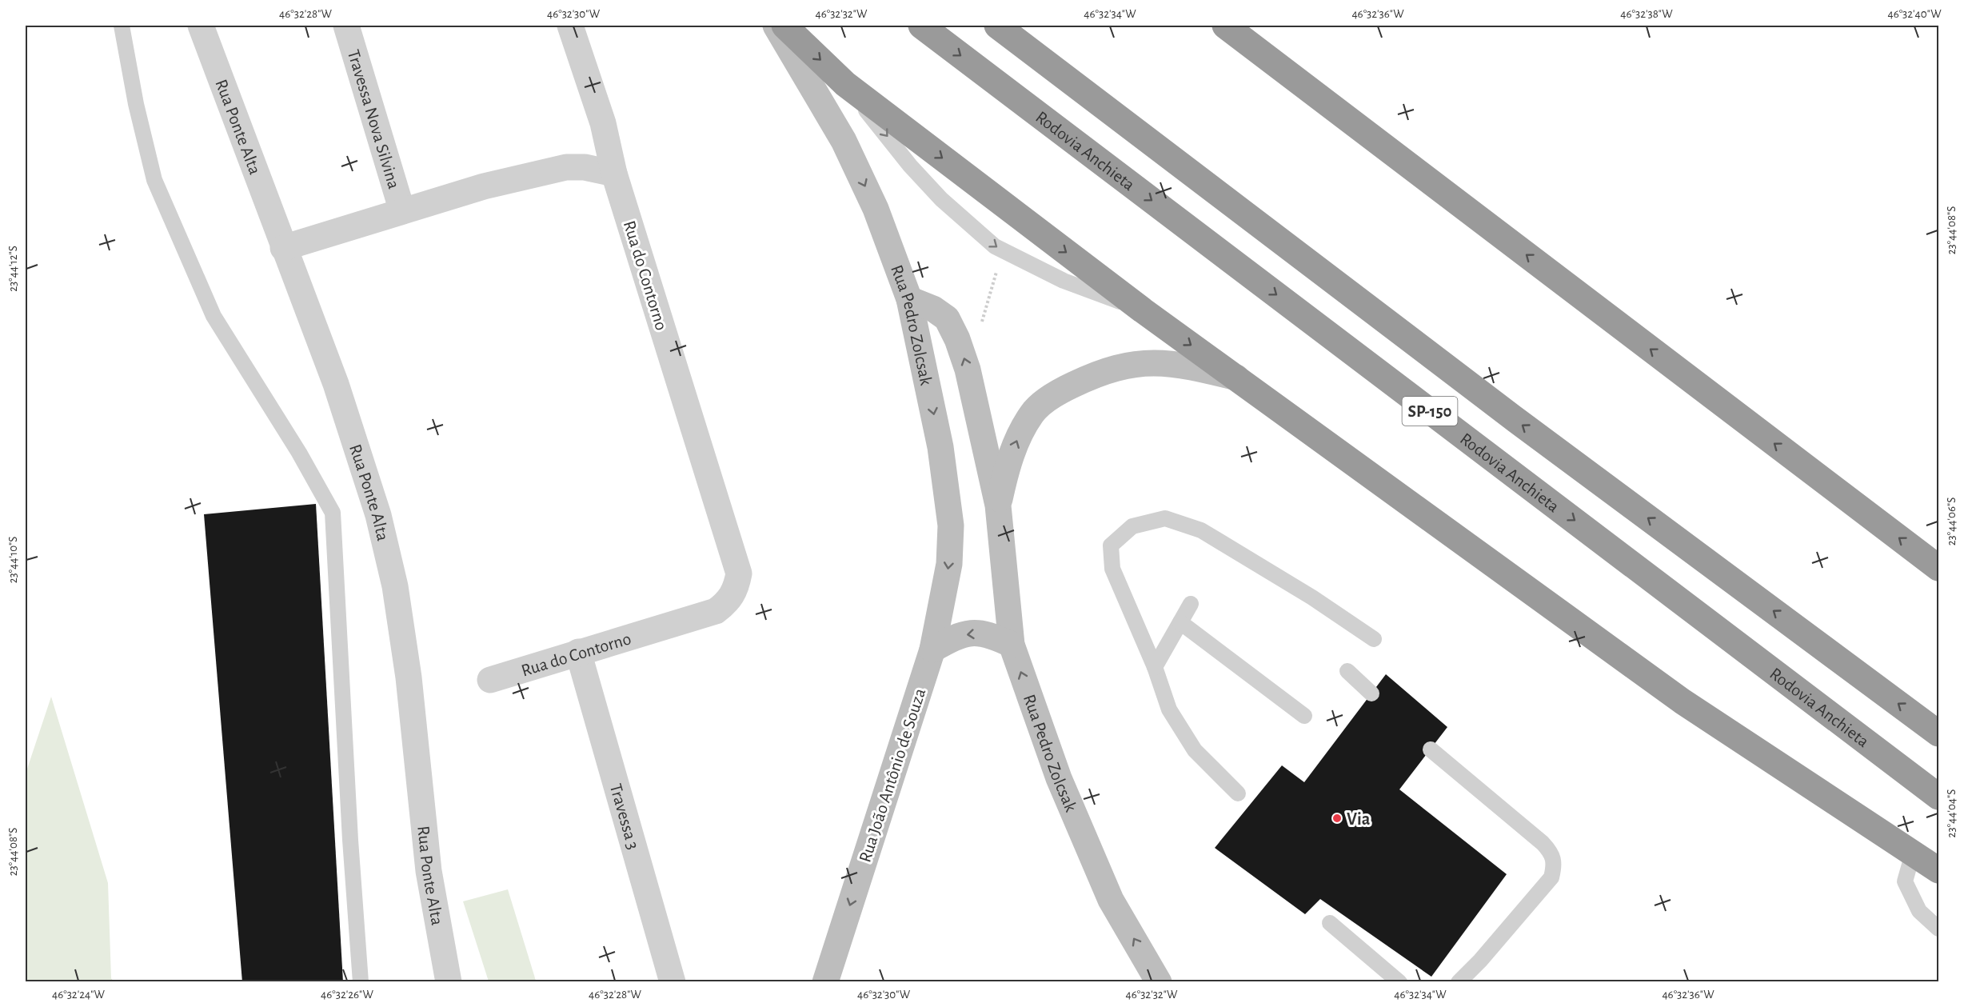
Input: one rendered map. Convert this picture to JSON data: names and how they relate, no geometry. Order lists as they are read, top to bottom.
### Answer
{
  "streets": {
    "highway": ["Rodovia Anchieta", "SP-150"],
    "main road": ["Rua Pedro Zolcsak", "Rua João Antônio de Souza"],
    "street": [
      "Travessa Nova Silvina",
      "Rua Ponte Alta",
      "Rua do Contorno",
      "Travessa 3"
    ]
  },
  "crossings": [
    ["Rua do Contorno", "Travessa 3"],
    ["Rua Pedro Zolcsak", "Rua João Antônio de Souza"]
  ],
  "one_way": ["Rua João Antônio de Souza"],
  "places": ["Via"],
  "coordinates": [
    "46°32'28\"W",
    "46°32'30\"W",
    "46°32'32\"W",
    "46°32'34\"W",
    "46°32'36\"W",
    "46°32'38\"W",
    "46°32'40\"W",
    "23°44'08\"S",
    "23°44'12\"S",
    "23°44'06\"S",
    "23°44'10\"S",
    "23°44'04\"S",
    "46°32'24\"W",
    "46°32'26\"W"
  ]
}
